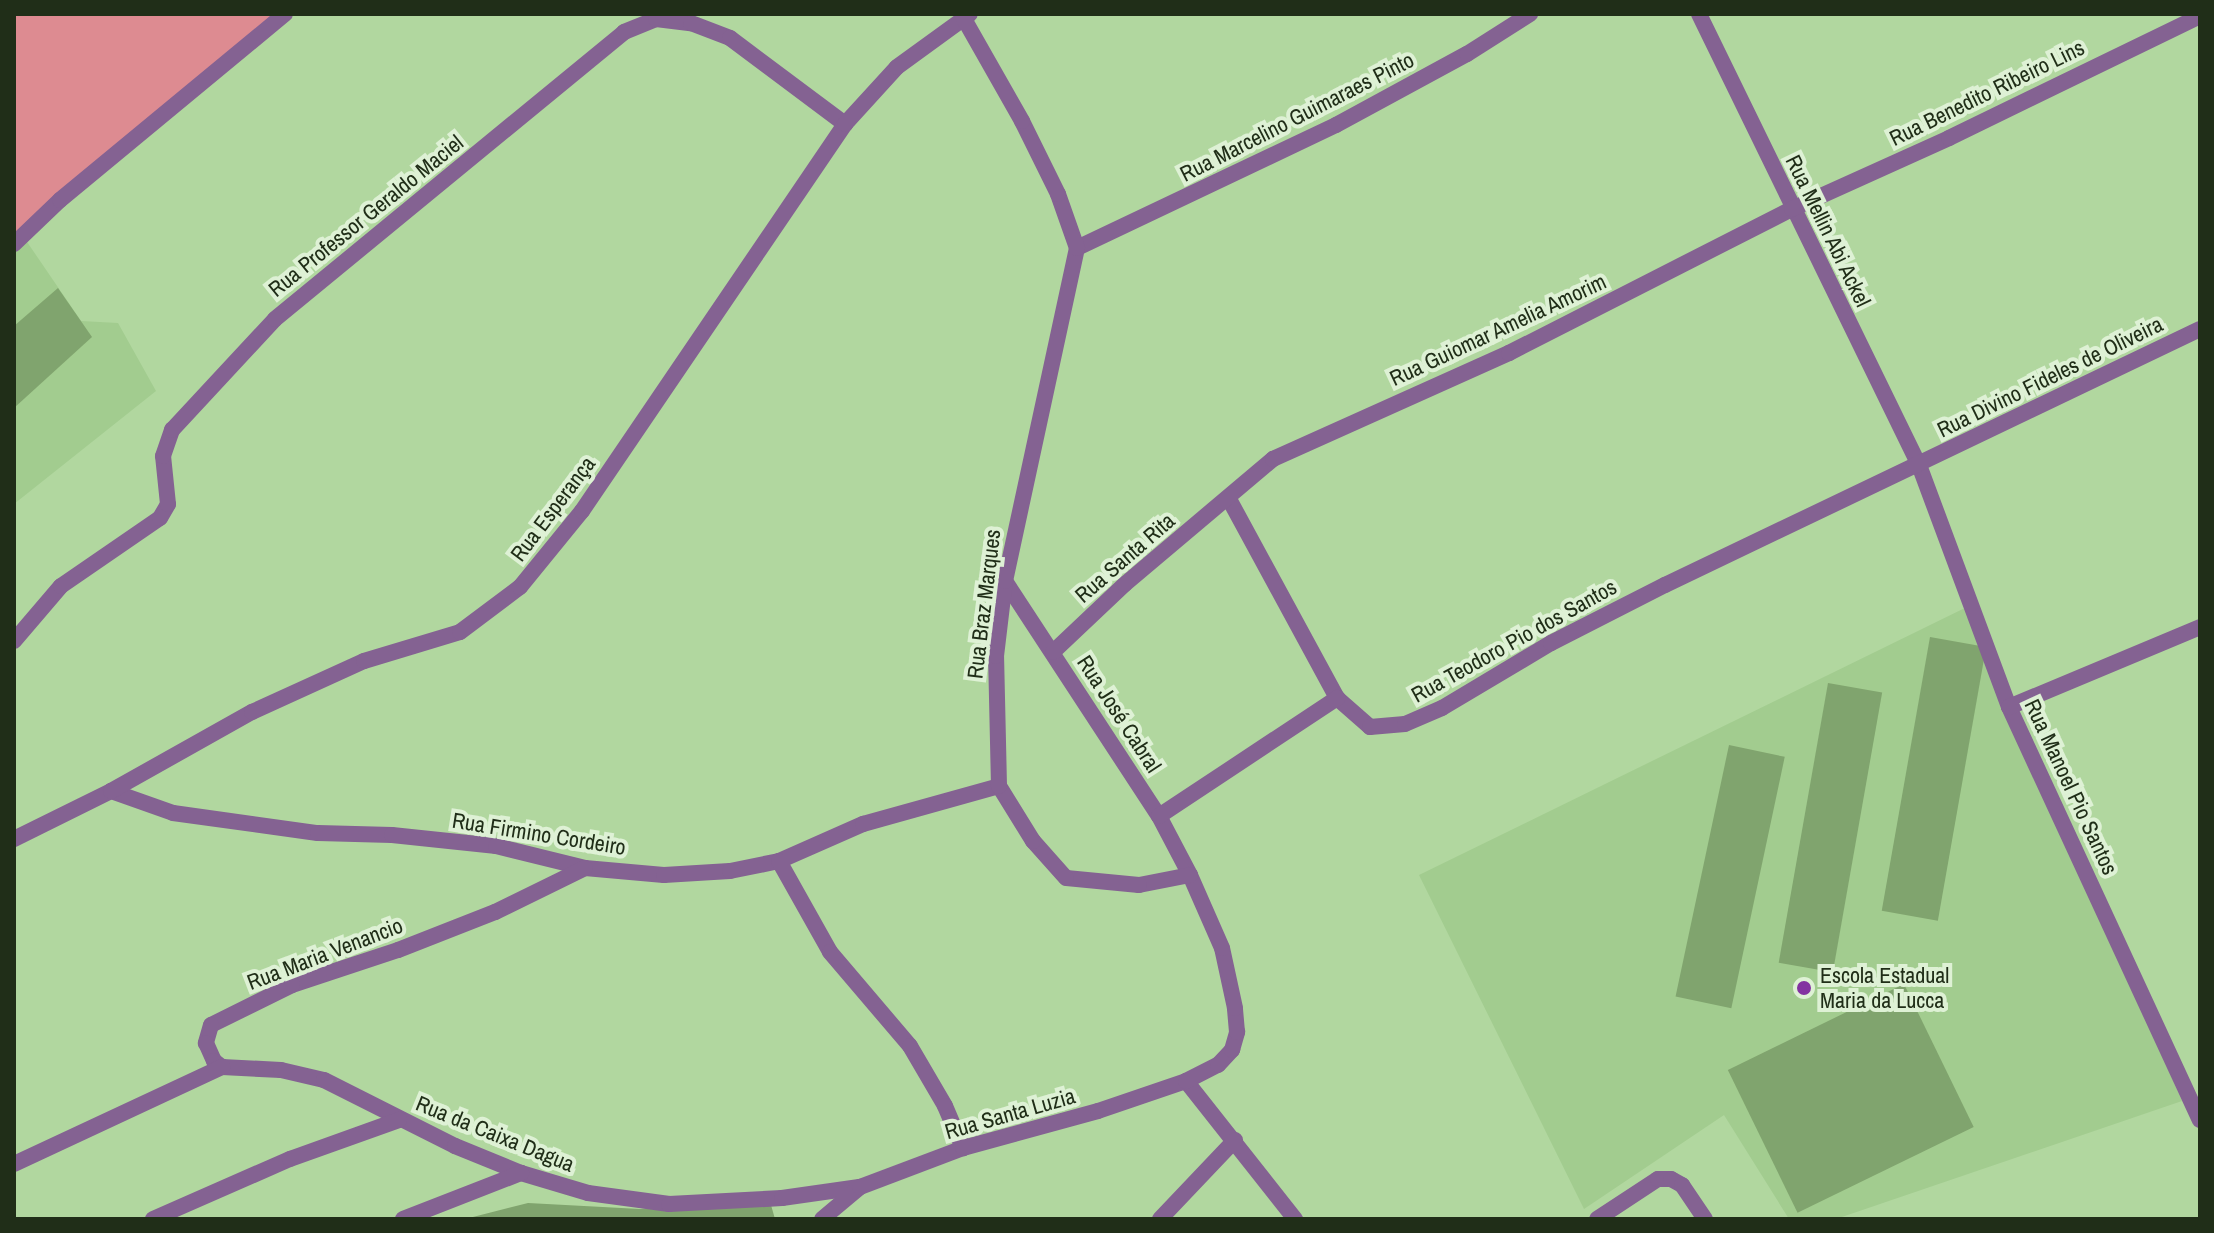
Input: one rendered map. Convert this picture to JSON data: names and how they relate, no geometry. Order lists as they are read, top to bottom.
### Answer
{
  "streets": {
    "street": [
      "Rua Benedito Ribeiro Lins",
      "Rua Marcelino Guimaraes Pinto",
      "Rua Professor Geraldo Maciel",
      "Rua Mellin Abi Ackel",
      "Rua Guiomar Amelia Amorim",
      "Rua Divino Fideles de Oliveira",
      "Rua Esperança",
      "Rua Santa Rita",
      "Rua Braz Marques",
      "Rua Teodoro Pio dos Santos",
      "Rua José Cabral",
      "Rua Manoel Pio Santos",
      "Rua Firmino Cordeiro",
      "Rua Maria Venancio",
      "Rua Santa Luzia",
      "Rua da Caixa Dagua"
    ]
  },
  "crossings": [
    ["Rua Benedito Ribeiro Lins", "Rua Mellin Abi Ackel"],
    ["Rua Benedito Ribeiro Lins", "Rua Guiomar Amelia Amorim"],
    ["Rua Marcelino Guimaraes Pinto", "Rua Braz Marques"],
    ["Rua Professor Geraldo Maciel", "Rua Esperança"],
    ["Rua Mellin Abi Ackel", "Rua Guiomar Amelia Amorim"],
    ["Rua Mellin Abi Ackel", "Rua Divino Fideles de Oliveira"],
    ["Rua Mellin Abi Ackel", "Rua Teodoro Pio dos Santos"],
    ["Rua Mellin Abi Ackel", "Rua Manoel Pio Santos"],
    ["Rua Guiomar Amelia Amorim", "Rua Santa Rita"],
    ["Rua Guiomar Amelia Amorim", "Rua Teodoro Pio dos Santos"],
    ["Rua Divino Fideles de Oliveira", "Rua Teodoro Pio dos Santos"],
    ["Rua Divino Fideles de Oliveira", "Rua Manoel Pio Santos"],
    ["Rua Esperança", "Rua Firmino Cordeiro"],
    ["Rua Santa Rita", "Rua Teodoro Pio dos Santos"],
    ["Rua Santa Rita", "Rua José Cabral"],
    ["Rua Braz Marques", "Rua José Cabral"],
    ["Rua Braz Marques", "Rua Firmino Cordeiro"],
    ["Rua Teodoro Pio dos Santos", "Rua Manoel Pio Santos"],
    ["Rua José Cabral", "Rua Santa Luzia"],
    ["Rua Firmino Cordeiro", "Rua Maria Venancio"],
    ["Rua Maria Venancio", "Rua da Caixa Dagua"],
    ["Rua Santa Luzia", "Rua da Caixa Dagua"]
  ],
  "places": ["Escola Estadual Maria da Lucca"]
}
